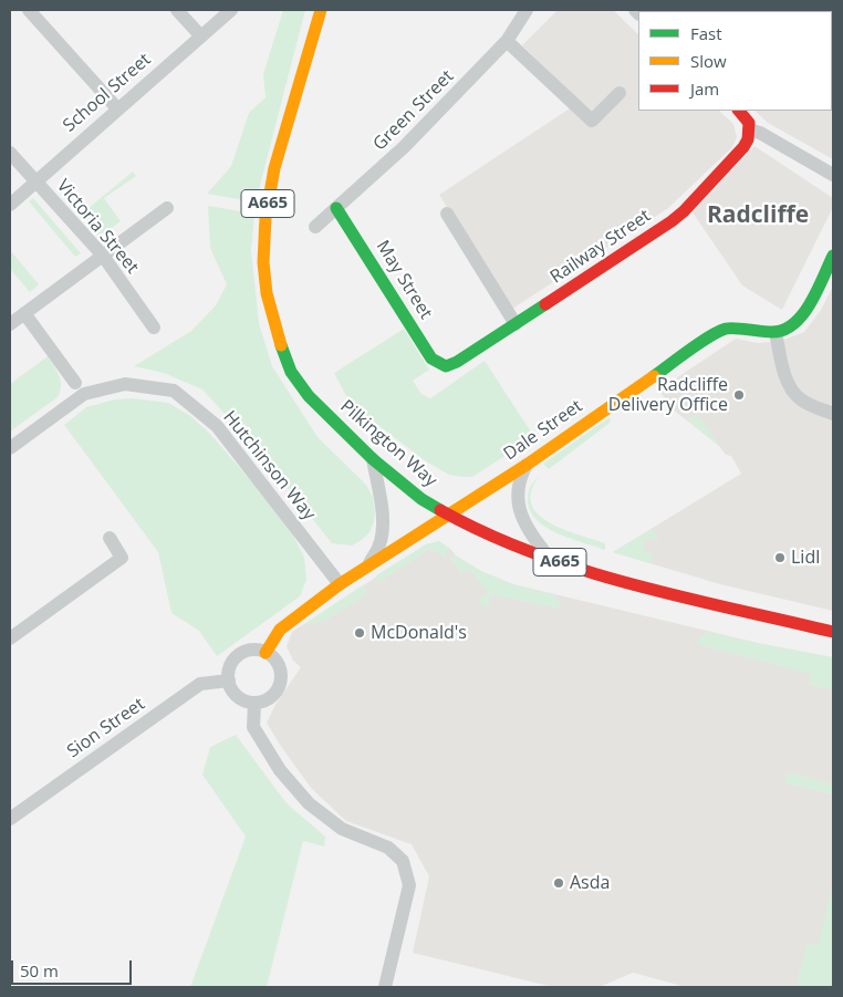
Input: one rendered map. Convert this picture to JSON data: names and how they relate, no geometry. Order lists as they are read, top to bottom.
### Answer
{
  "streets": {
    "street": [
      "School Street",
      "Green Street",
      "A665",
      "Victoria Street",
      "Railway Street",
      "May Street",
      "Dale Street",
      "Pilkington Way",
      "Hutchinson Way",
      "Sion Street"
    ]
  },
  "crossings": [
    ["School Street", "Victoria Street"],
    ["Green Street", "May Street"],
    ["Railway Street", "May Street"],
    ["Dale Street", "Pilkington Way"],
    ["Dale Street", "Hutchinson Way"],
    ["Dale Street", "Sion Street"]
  ],
  "districts": ["Radcliffe"],
  "places": [
    "Radcliffe Delivery Office",
    "Lidl",
    "McDonald's",
    "Asda"
  ],
  "legend": ["Fast", "Slow", "Jam"],
  "scale_bar": "50 m"
}
